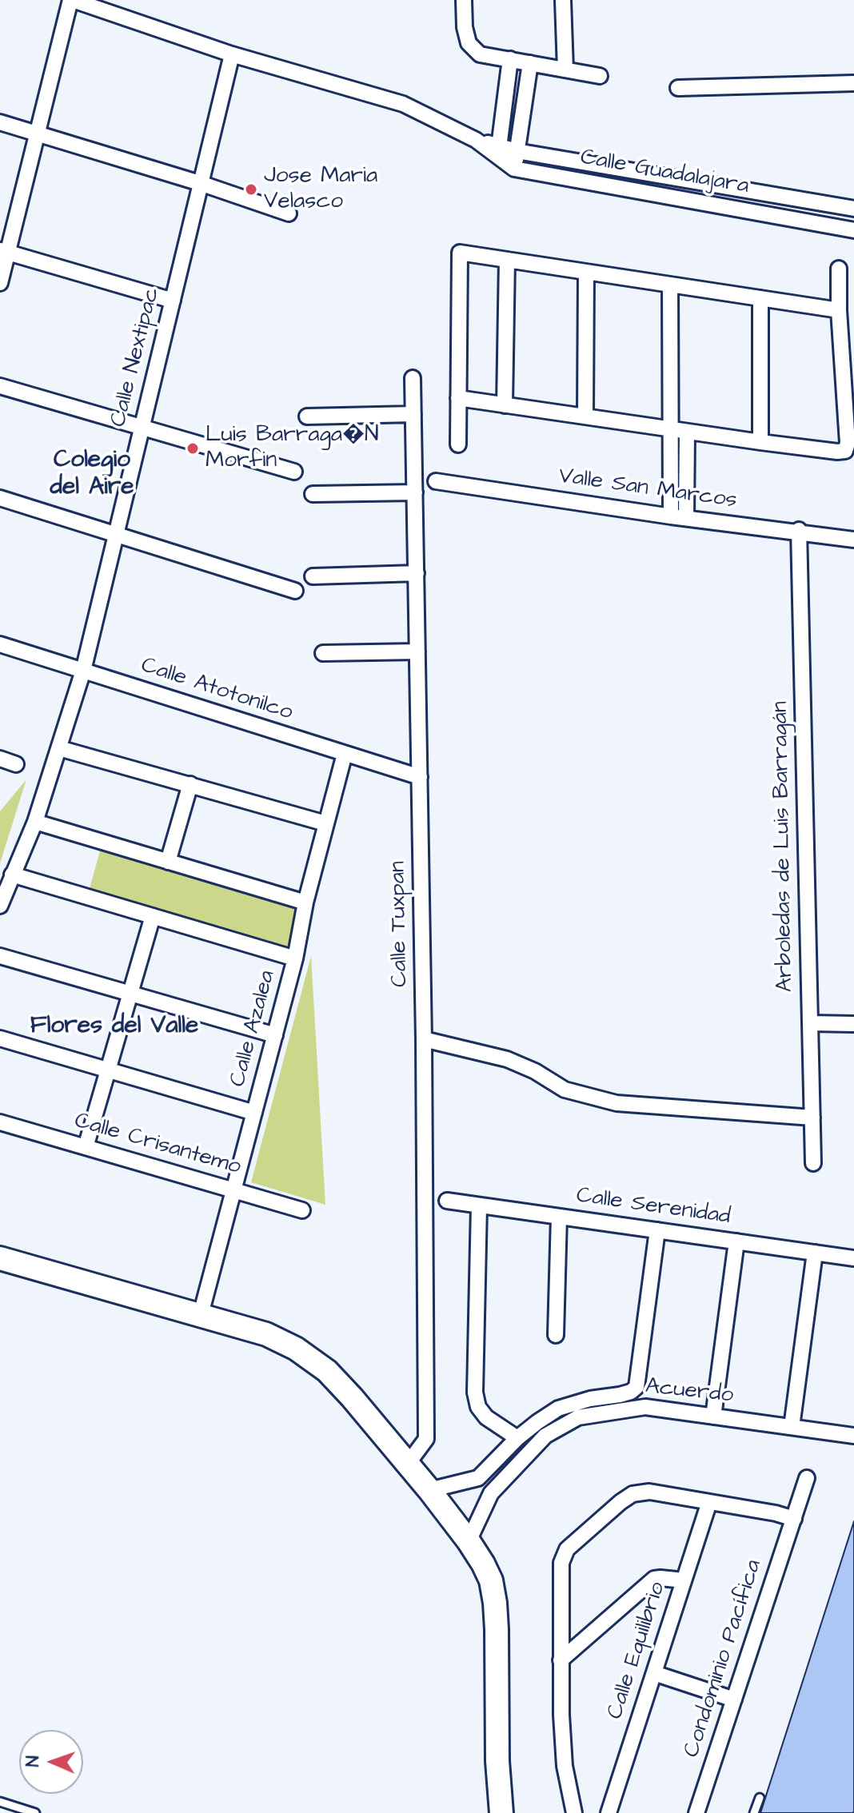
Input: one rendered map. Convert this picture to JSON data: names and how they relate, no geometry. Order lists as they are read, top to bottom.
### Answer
{
  "streets": {
    "street": [
      "Calle Guadalajara",
      "Calle Nextipac",
      "Valle San Marcos",
      "Calle Atotonilco",
      "Arboledas de Luis Barragán",
      "Calle Tuxpan",
      "Calle Azalea",
      "Calle Crisantemo",
      "Calle Serenidad",
      "Acuerdo",
      "Calle Equilibrio",
      "Condominio Pacífica"
    ]
  },
  "crossings": [
    ["Calle Guadalajara", "Calle Nextipac"],
    ["Calle Nextipac", "Calle Atotonilco"],
    ["Valle San Marcos", "Arboledas de Luis Barragán"],
    ["Calle Atotonilco", "Calle Tuxpan"],
    ["Calle Atotonilco", "Calle Azalea"],
    ["Calle Azalea", "Calle Crisantemo"]
  ],
  "districts": ["Colegio del Aire", "Flores del Valle"],
  "places": ["Jose Maria Velasco", "Luis Barraga�N Morfin"],
  "north": "left"
}
